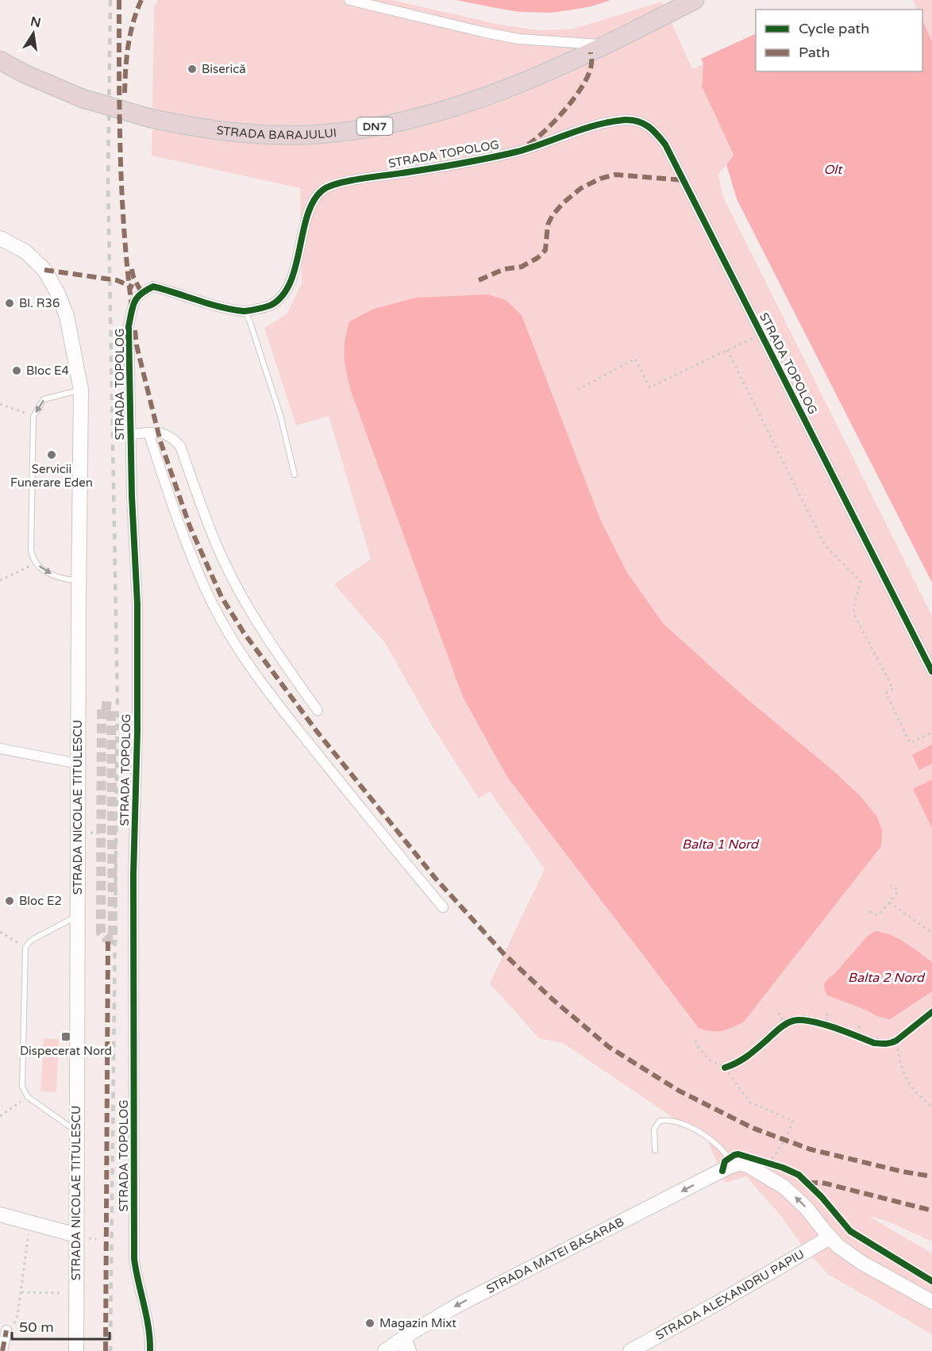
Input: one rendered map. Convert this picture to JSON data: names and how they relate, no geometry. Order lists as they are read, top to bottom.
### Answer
{
  "streets": {
    "highway": ["DN7", "STRADA BARAJULUI"],
    "main road": ["STRADA NICOLAE TITULESCU", "STRADA MATEI BASARAB", "STRADA ALEXANDRU PAPIU"],
    "street": ["STRADA TOPOLOG"]
  },
  "one_way": ["STRADA MATEI BASARAB"],
  "water": ["Olt", "Balta 1 Nord", "Balta 2 Nord"],
  "places": {
    "other": [
      "Biserică",
      "Bl. R36",
      "Bloc E4",
      "Servicii Funerare Eden",
      "Bloc E2",
      "Magazin Mixt"
    ],
    "transit": ["Dispecerat Nord"]
  },
  "legend": ["Cycle path", "Path"],
  "scale_bar": "50 m",
  "north": "top"
}
